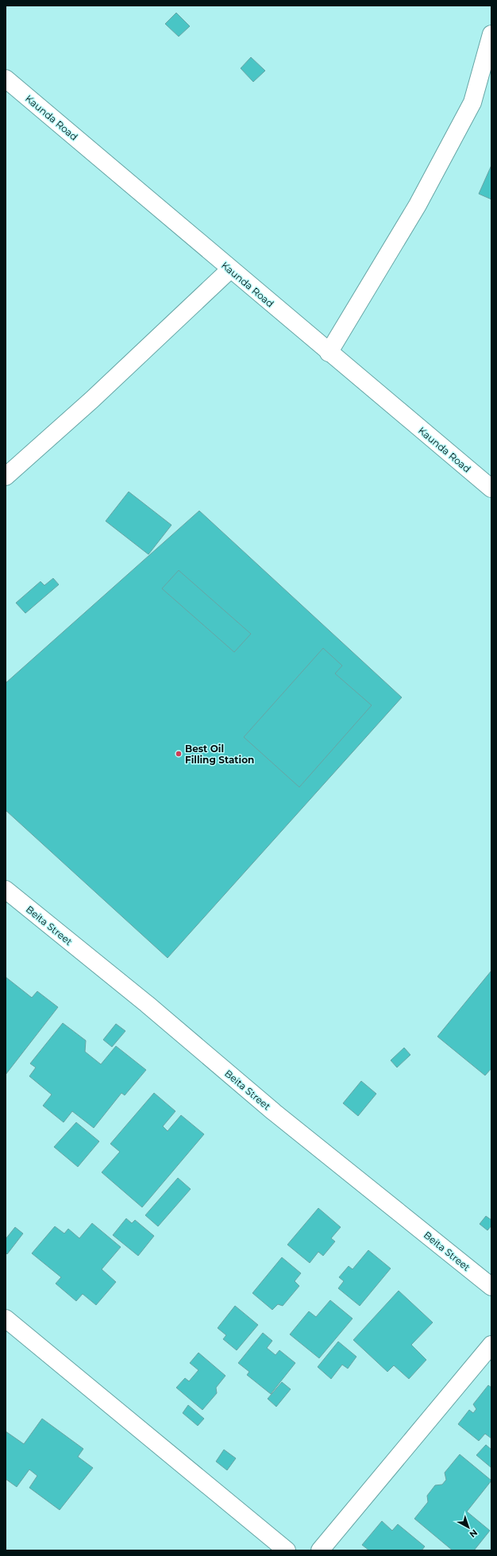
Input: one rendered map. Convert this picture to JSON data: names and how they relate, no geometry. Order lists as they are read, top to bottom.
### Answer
{
  "streets": {
    "street": ["Kaunda Road", "Beita Street"]
  },
  "places": ["Best Oil Filling Station"],
  "north": "bottom right"
}
